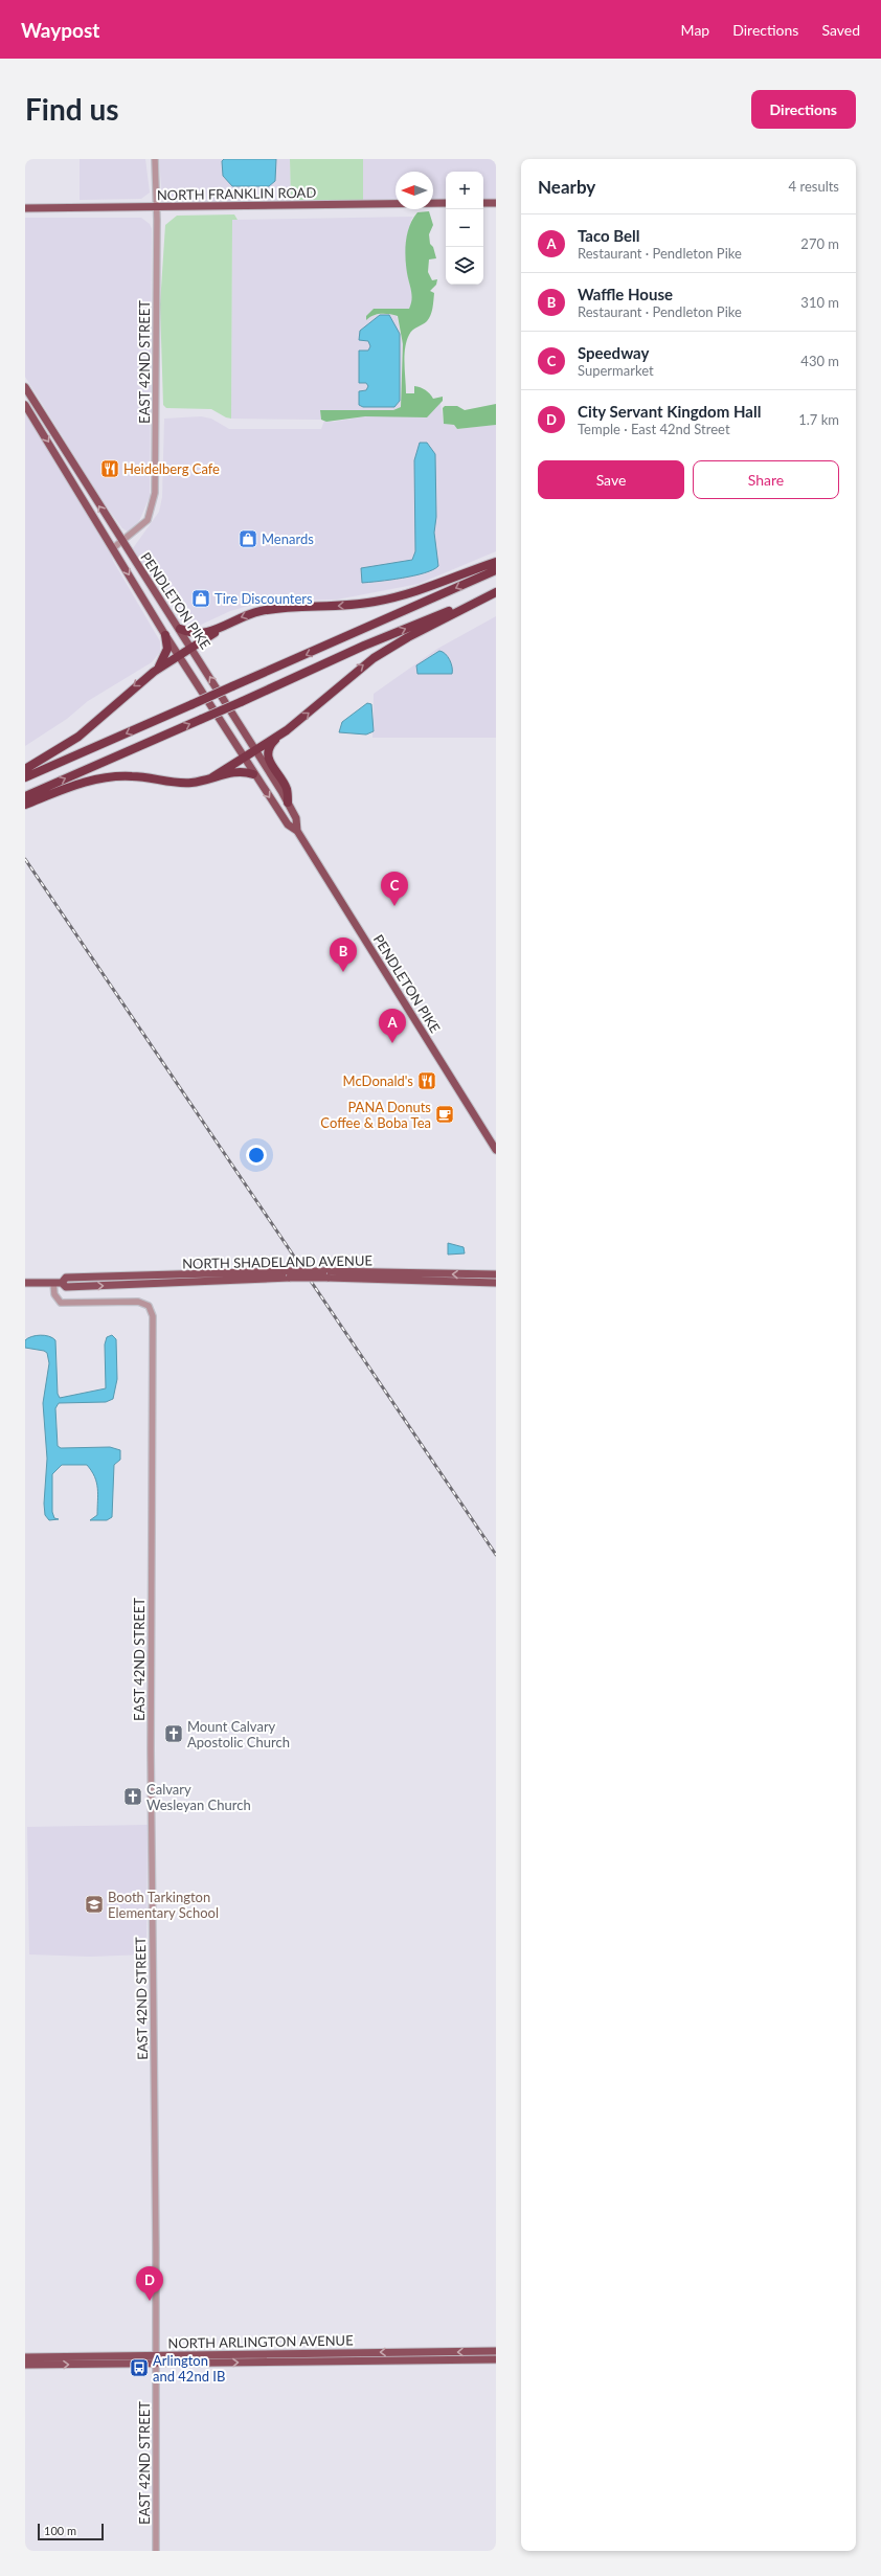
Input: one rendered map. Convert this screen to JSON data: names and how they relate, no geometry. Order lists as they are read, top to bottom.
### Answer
{
  "streets": {
    "main road": [
      "NORTH FRANKLIN ROAD",
      "PENDLETON PIKE",
      "NORTH SHADELAND AVENUE",
      "NORTH ARLINGTON AVENUE"
    ],
    "street": ["EAST 42ND STREET"]
  },
  "crossings": [
    ["NORTH FRANKLIN ROAD", "EAST 42ND STREET"],
    ["EAST 42ND STREET", "PENDLETON PIKE"],
    ["EAST 42ND STREET", "NORTH SHADELAND AVENUE"],
    ["EAST 42ND STREET", "NORTH ARLINGTON AVENUE"]
  ],
  "places": {
    "restaurant": ["Heidelberg Cafe", "McDonald's"],
    "shop": ["Menards", "Tire Discounters"],
    "cafe": ["PANA Donuts Coffee & Boba Tea"],
    "church": ["Mount Calvary Apostolic Church", "Calvary Wesleyan Church"],
    "school or university": ["Booth Tarkington Elementary School"],
    "bus stop": ["Arlington and 42nd IB"]
  },
  "scale_bar": "100 m",
  "north": "left",
  "page": {
    "header": "Waypost",
    "nav": ["Map", "Directions", "Saved"],
    "buttons": [
      "Directions",
      ["Save", "Share"]
    ],
    "title": "Find us",
    "heading": ["Nearby", "4 results"],
    "map_buttons": ["+", "−"],
    "list": [
      {
        "mark": "A",
        "name": "Taco Bell",
        "note": "Restaurant · Pendleton Pike",
        "value": "270 m"
      },
      {
        "mark": "B",
        "name": "Waffle House",
        "note": "Restaurant · Pendleton Pike",
        "value": "310 m"
      },
      {
        "mark": "C",
        "name": "Speedway",
        "note": "Supermarket",
        "value": "430 m"
      },
      {
        "mark": "D",
        "name": "City Servant Kingdom Hall",
        "note": "Temple · East 42nd Street",
        "value": "1.7 km"
      }
    ],
    "pins": [
      "C",
      "B",
      "A",
      "D"
    ],
    "scale": "100 m"
  }
}
